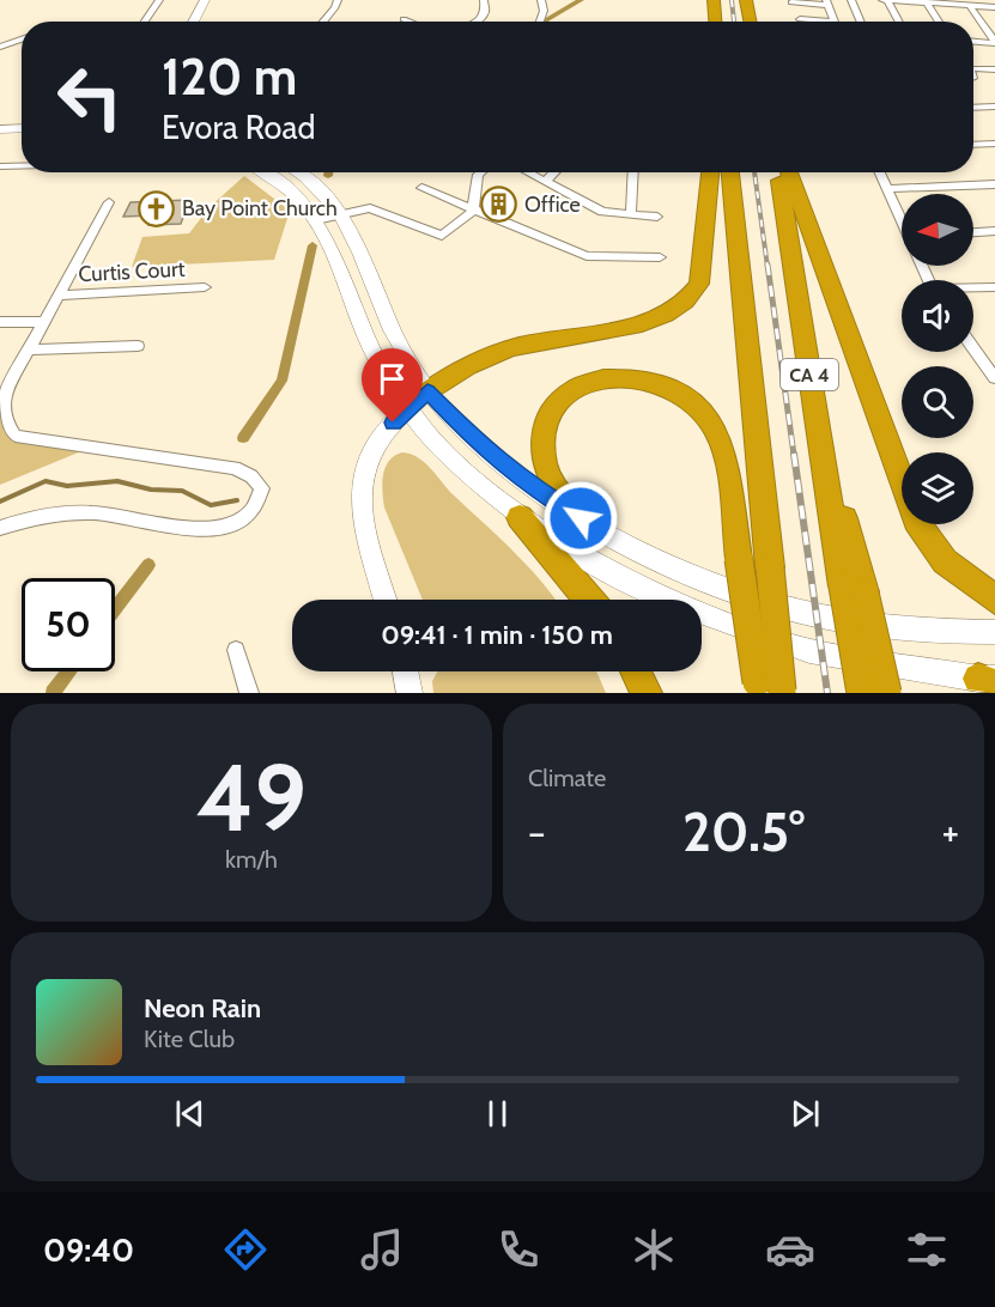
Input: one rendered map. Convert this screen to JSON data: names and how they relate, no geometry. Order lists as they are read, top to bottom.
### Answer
{
  "streets": {
    "highway": ["CA 4"],
    "street": ["Curtis Court"]
  },
  "places": {
    "building": ["Office"],
    "church": ["Bay Point Church"]
  },
  "north": "left",
  "page": {
    "turn": ["120 m", "Evora Road"],
    "limit": "50",
    "trip": "09:41 · 1 min · 150 m",
    "tile": [
      ["49", "km/h"],
      "Climate"
    ],
    "heat": ["−", "20.5°", "+"],
    "song": ["Neon Rain", "Kite Club"],
    "tabs": "09:40"
  }
}
